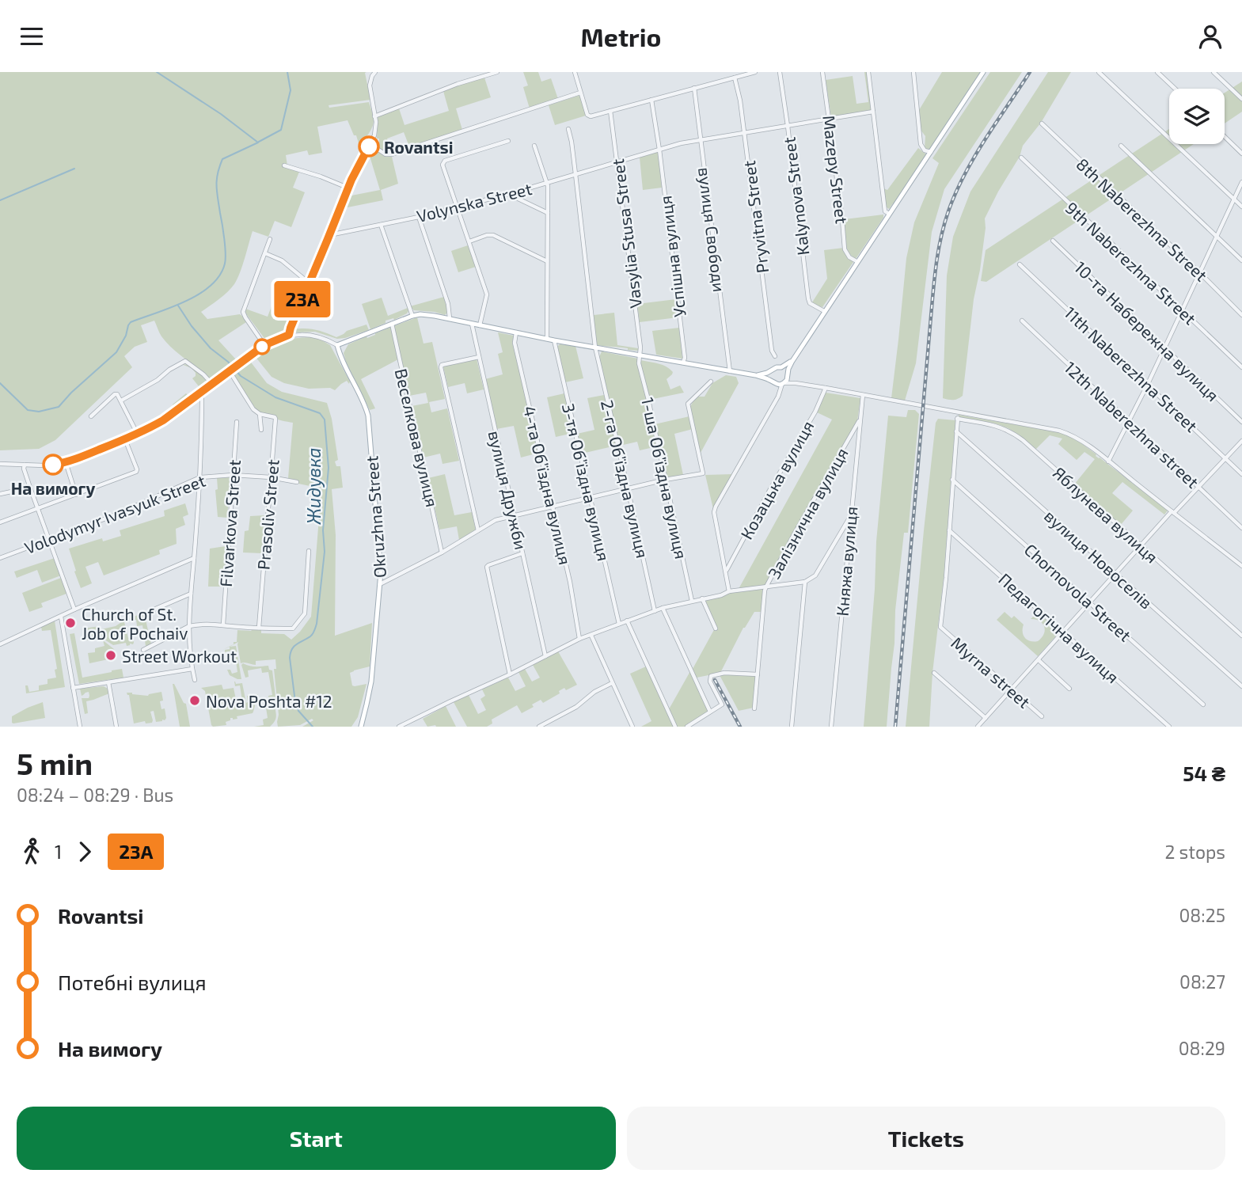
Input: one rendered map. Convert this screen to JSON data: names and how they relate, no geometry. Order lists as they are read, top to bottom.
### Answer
{
  "streets": {
    "main road": ["Okruzhna Street"],
    "street": [
      "Mazepy Street",
      "Kalynova Street",
      "Volynska Street",
      "Pryvitna Street",
      "8th Naberezhna Street",
      "вулиця Свободи",
      "Vasylia Stusa Street",
      "Успішна вулиця",
      "9th Naberezhna Street",
      "10-та Набережна вулиця",
      "11th Naberezhna Street",
      "12th Naberezhna street",
      "Веселкова вулиця",
      "1-ша Обʼїздна вулиця",
      "2-га Обʼїздна вулиця",
      "Козацька вулиця",
      "3-тя Обʼїздна вулиця",
      "4-та Обʼїздна вулиця",
      "вулиця Дружби",
      "Залізнична вулиця",
      "Volodymyr Ivasyuk Street",
      "Prasoliv Street",
      "Яблунева вулиця",
      "Filvarkova Street",
      "вулиця Новоселів",
      "Княжа вулиця",
      "Chornovola Street",
      "Педагогічна вулиця",
      "Myrna street"
    ]
  },
  "crossings": [
    ["Mazepy Street", "Volynska Street"],
    ["Kalynova Street", "Volynska Street"],
    ["Volynska Street", "Pryvitna Street"],
    ["Volynska Street", "вулиця Свободи"],
    ["Volynska Street", "Vasylia Stusa Street"],
    ["Volynska Street", "Успішна вулиця"],
    ["Volynska Street", "2-га Обʼїздна вулиця"],
    ["Vasylia Stusa Street", "1-ша Обʼїздна вулиця"],
    ["Залізнична вулиця", "Княжа вулиця"],
    ["Volodymyr Ivasyuk Street", "Prasoliv Street"],
    ["Volodymyr Ivasyuk Street", "Filvarkova Street"],
    ["Педагогічна вулиця", "Myrna street"]
  ],
  "water": ["Жидувка"],
  "places": [
    "Rovantsi",
    "На вимогу",
    "Church of St. Job of Pochaiv",
    "Street Workout",
    "Nova Poshta #12"
  ],
  "lines": ["bus line 23А"],
  "page": {
    "header": "Metrio",
    "on_map": "23А",
    "heading": ["5 min", "08:24 – 08:29 · Bus", "54 ₴"],
    "legs": ["1", "23А", "2 stops"],
    "list": [
      {
        "name": "Rovantsi",
        "value": "08:25"
      },
      {
        "name": "Потебні вулиця",
        "value": "08:27"
      },
      {
        "name": "На вимогу",
        "value": "08:29"
      }
    ],
    "buttons": ["Start", "Tickets"]
  }
}
